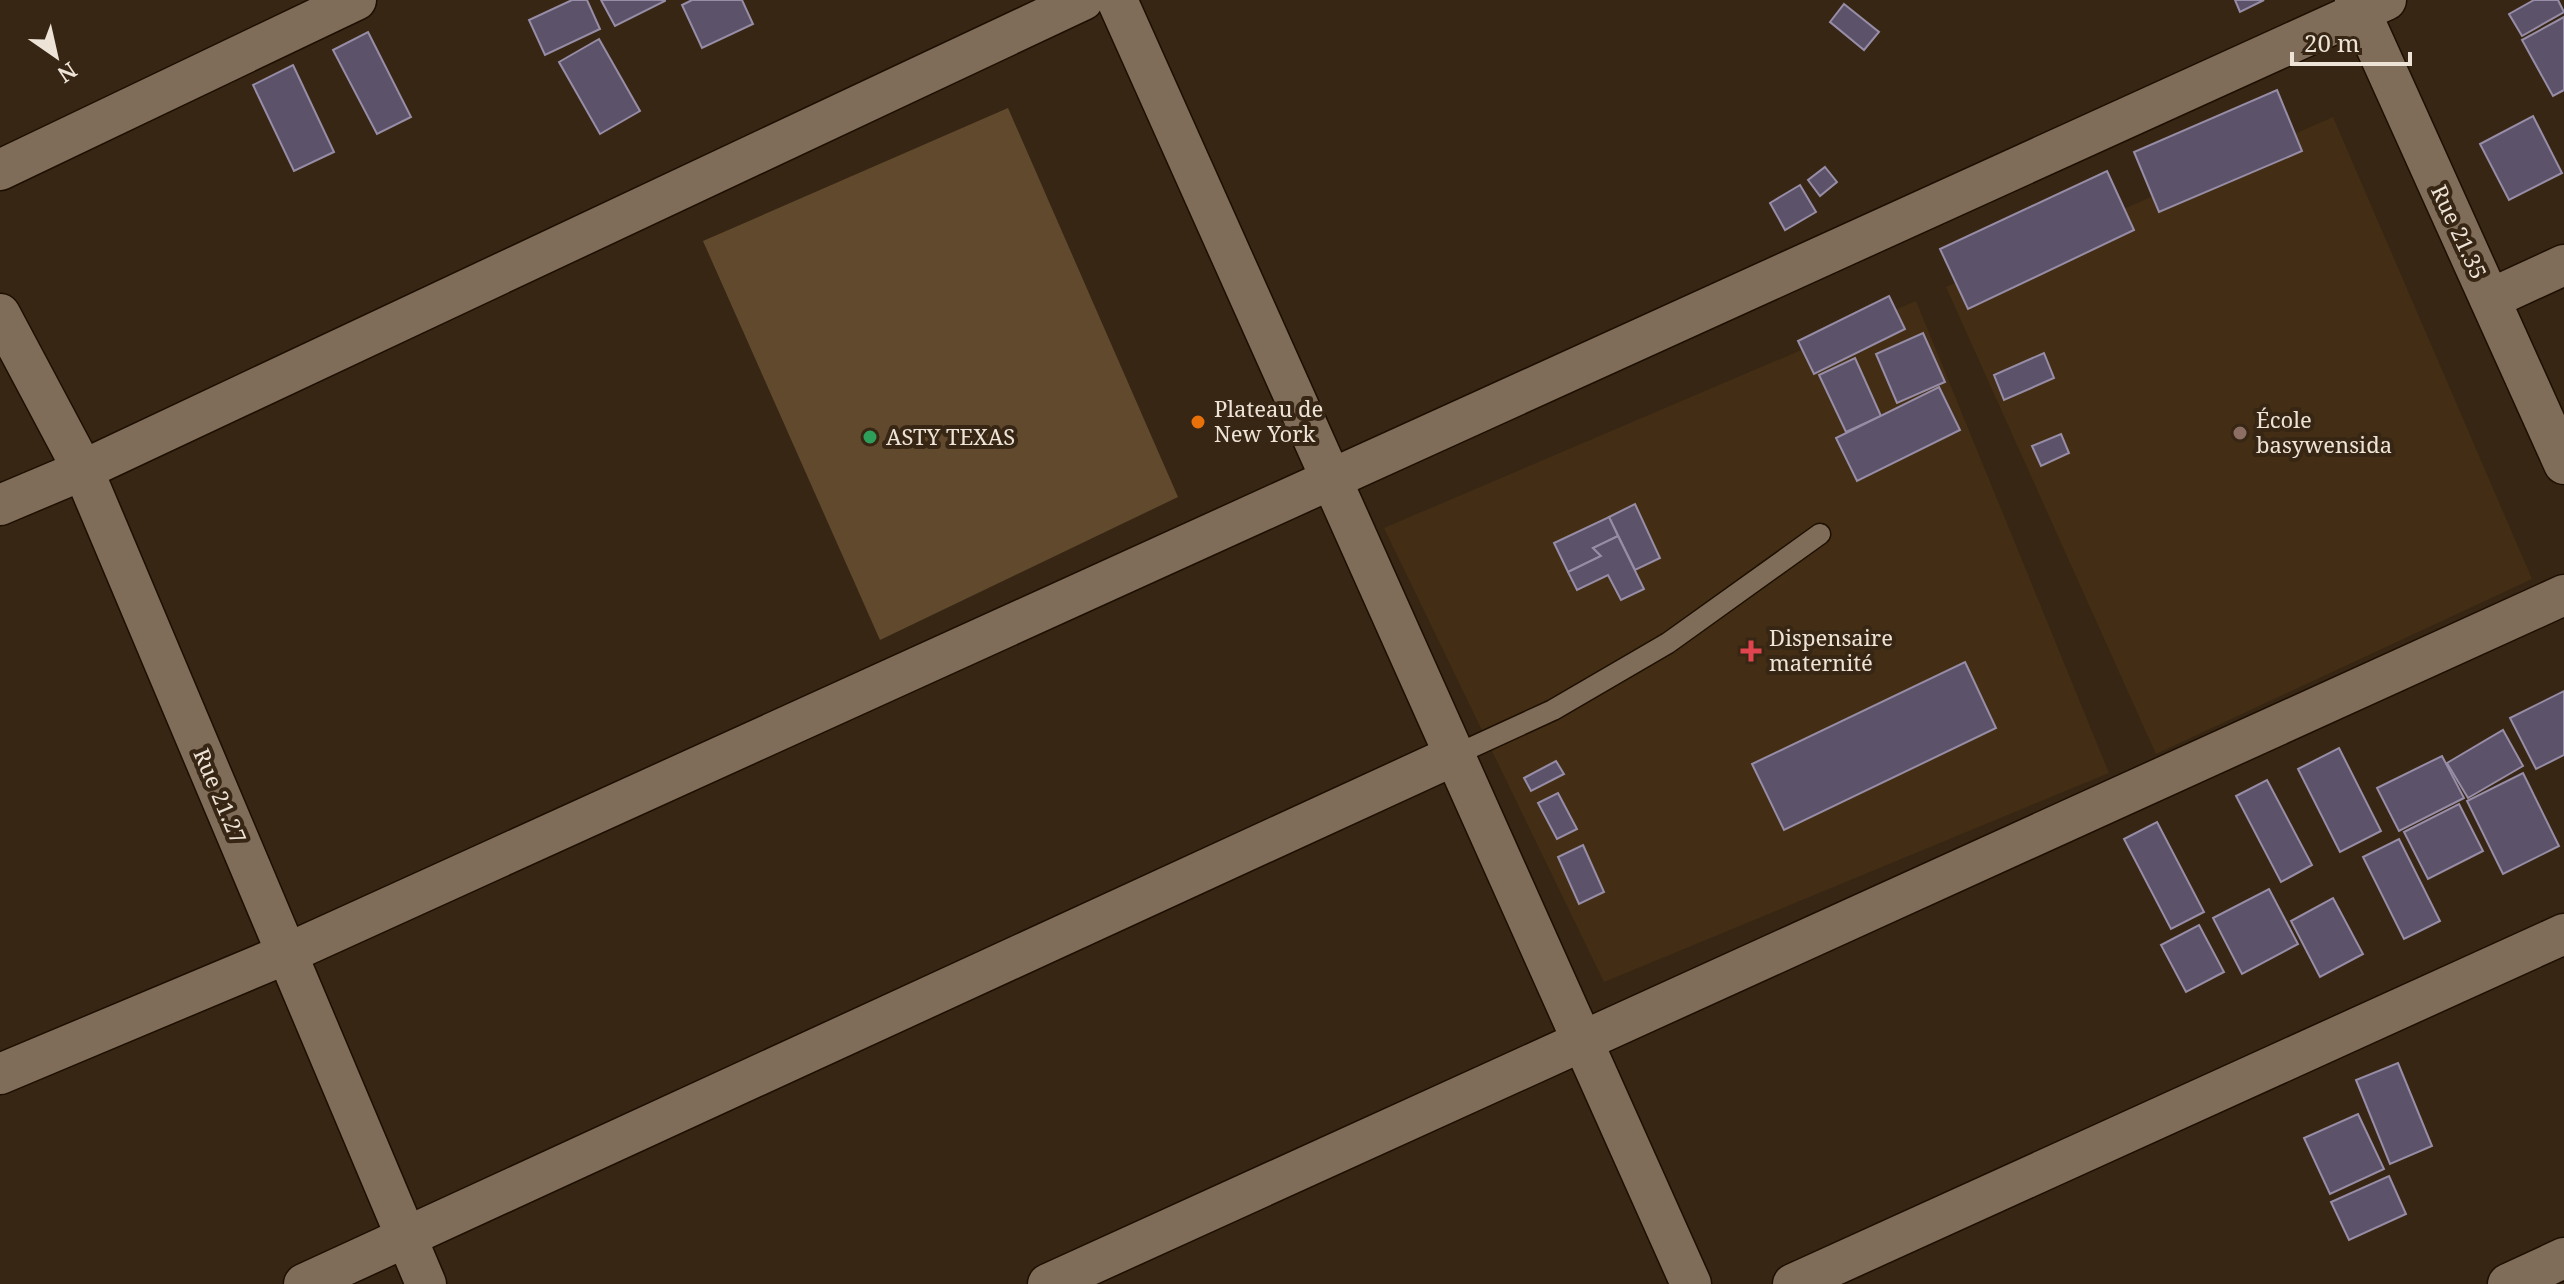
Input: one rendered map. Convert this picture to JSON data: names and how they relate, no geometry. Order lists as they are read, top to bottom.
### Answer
{
  "streets": {
    "street": ["Rue 21.35", "Rue 21.27"]
  },
  "places": {
    "other": ["Plateau de New York", "École basywensida", "ASTY TEXAS"],
    "health": ["Dispensaire maternité"]
  },
  "scale_bar": "20 m",
  "north": "bottom right"
}
